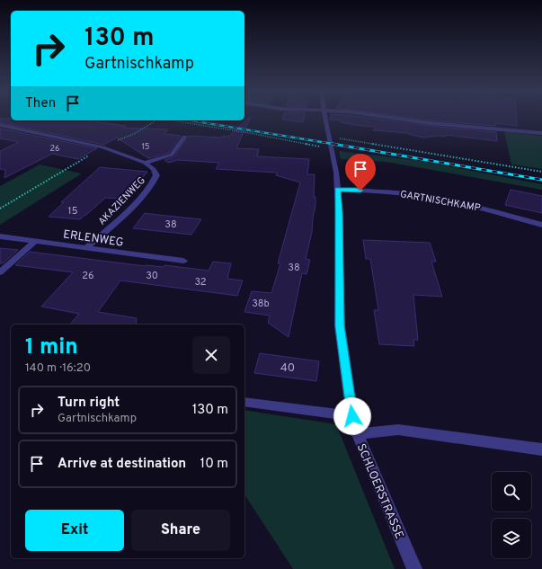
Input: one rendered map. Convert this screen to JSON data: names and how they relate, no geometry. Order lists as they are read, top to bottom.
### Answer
{
  "streets": {
    "street": [
      "AKAZIENWEG",
      "GARTNISCHKAMP",
      "ERLENWEG",
      "SCHLOERSTRASSE"
    ]
  },
  "crossings": [
    ["AKAZIENWEG", "ERLENWEG"],
    ["GARTNISCHKAMP", "SCHLOERSTRASSE"]
  ],
  "house_numbers": [
    "15",
    "26",
    "15",
    "38",
    "38",
    "26",
    "30",
    "32",
    "38b",
    "40"
  ],
  "page": {
    "turn": ["130 m", "Gartnischkamp"],
    "then": "Then",
    "heading": ["1 min", "140 m · 16:20"],
    "list": [
      {
        "name": "Turn right",
        "note": "Gartnischkamp",
        "value": "130 m"
      },
      {
        "name": "Arrive at destination",
        "value": "10 m"
      }
    ],
    "buttons": ["Exit", "Share"]
  }
}
